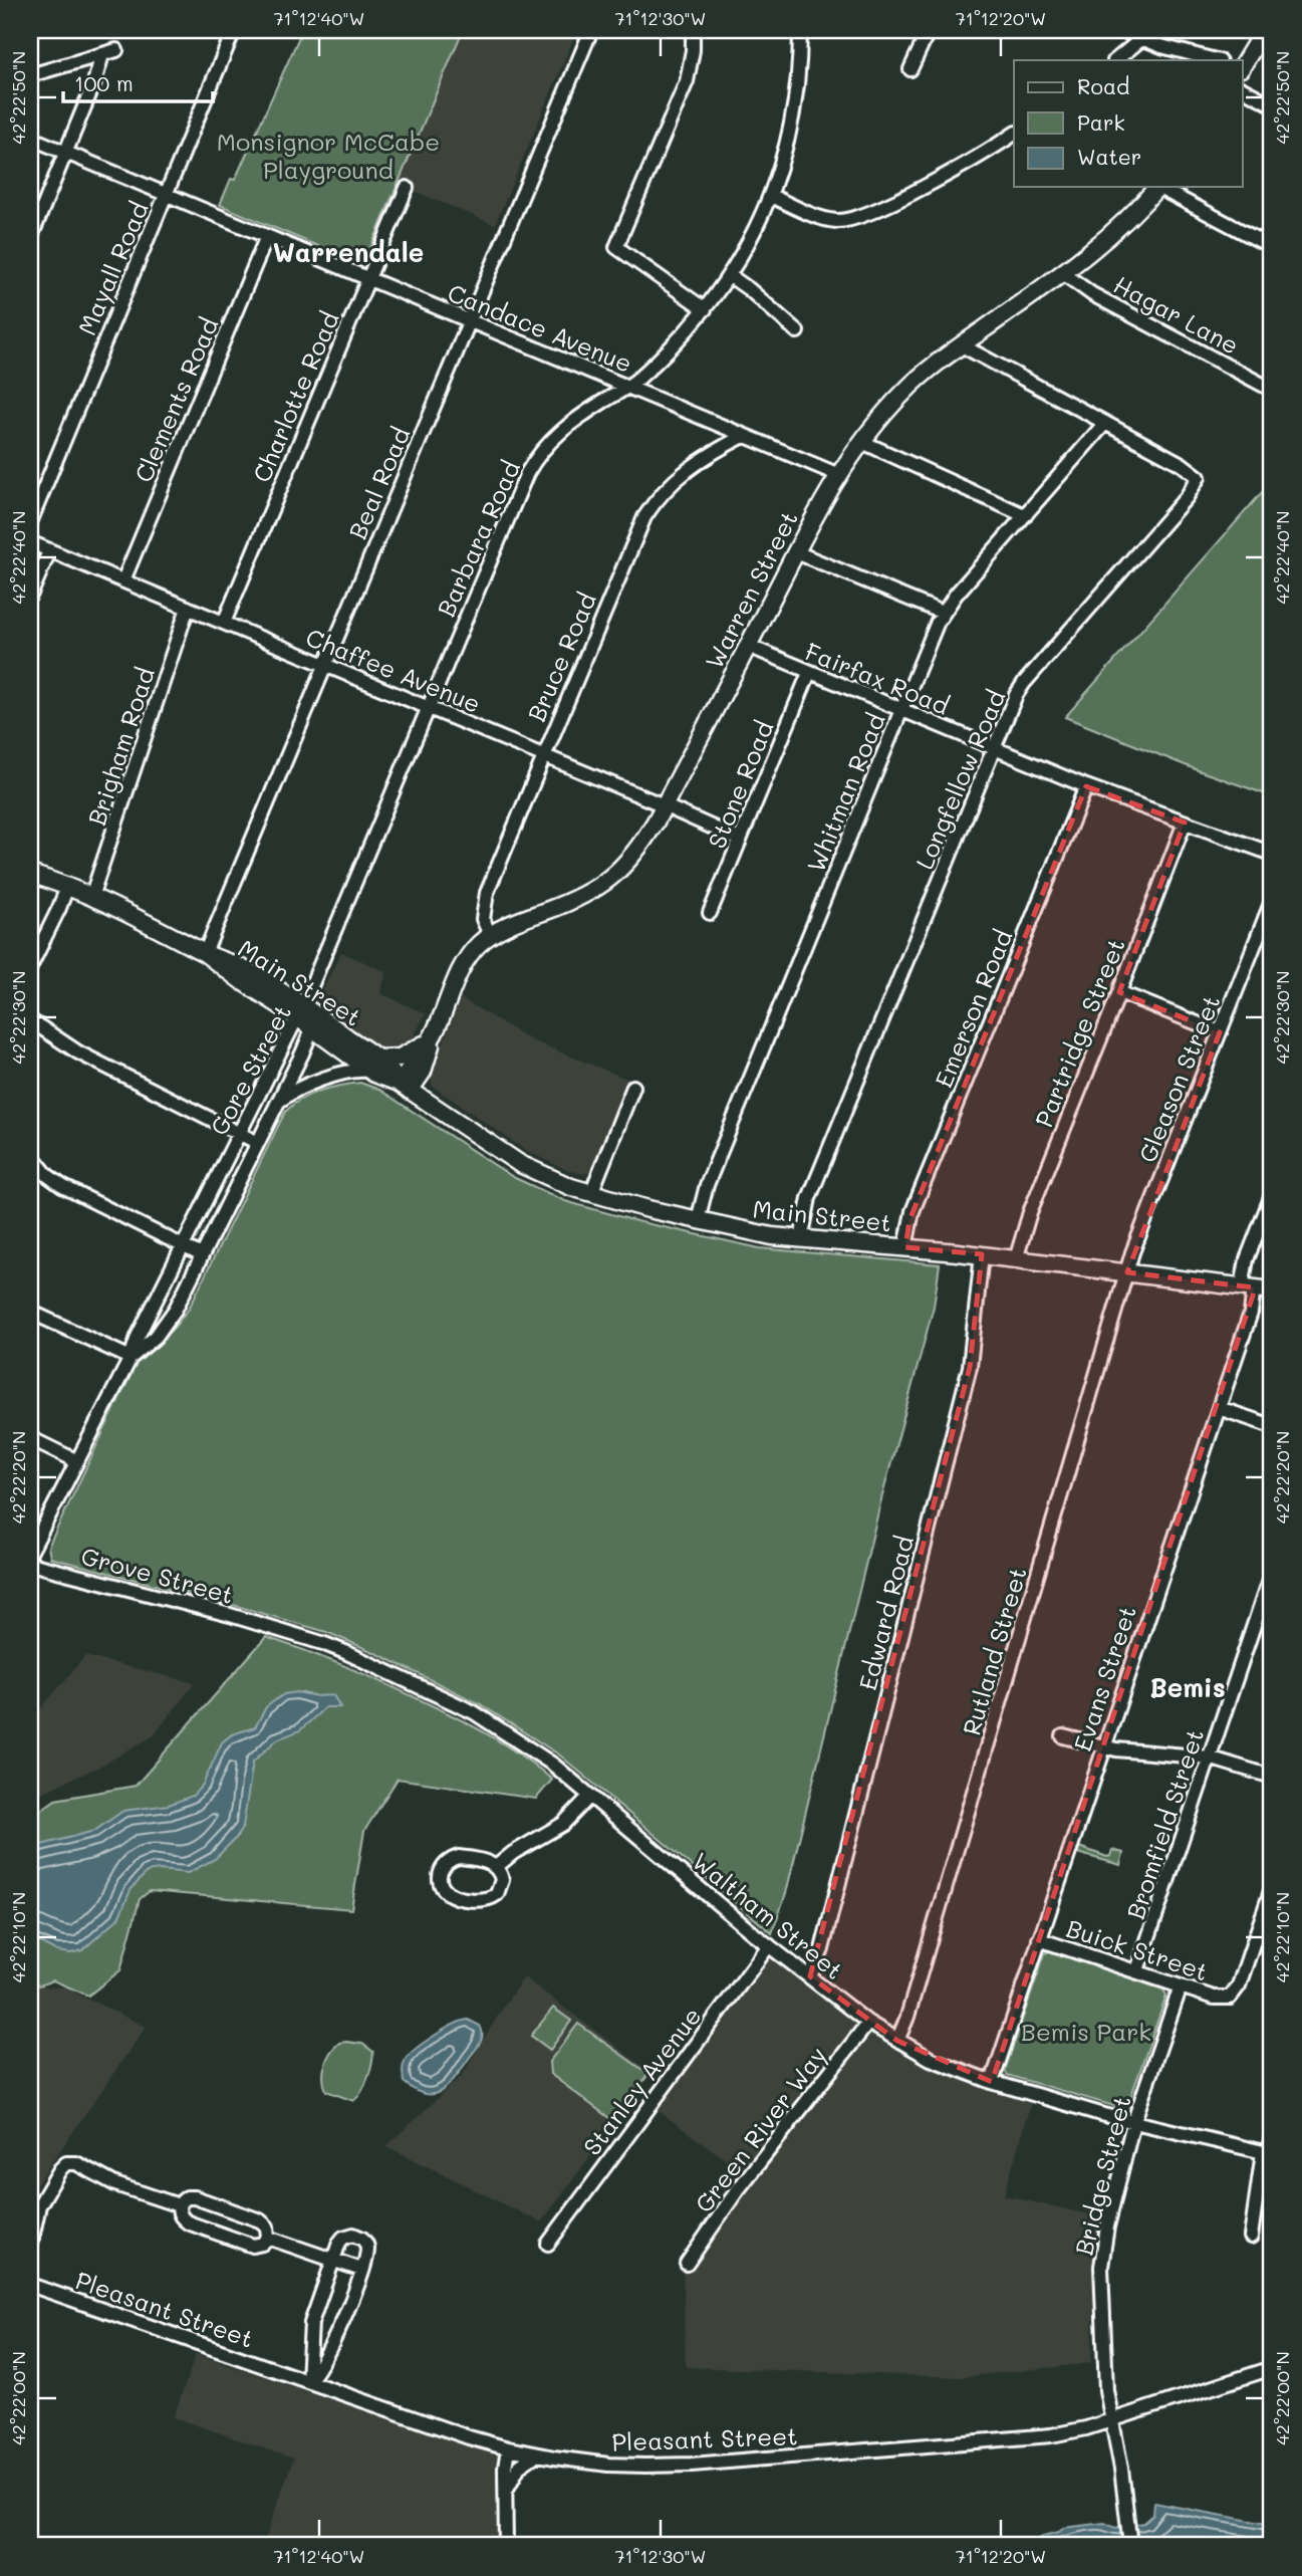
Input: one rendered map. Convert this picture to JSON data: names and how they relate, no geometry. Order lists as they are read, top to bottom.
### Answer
{
  "streets": {
    "main road": ["Warren Street", "Main Street"],
    "street": [
      "Mayall Road",
      "Hagar Lane",
      "Candace Avenue",
      "Charlotte Road",
      "Clements Road",
      "Beal Road",
      "Barbara Road",
      "Bruce Road",
      "Chaffee Avenue",
      "Fairfax Road",
      "Brigham Road",
      "Longfellow Road",
      "Stone Road",
      "Whitman Road",
      "Emerson Road",
      "Partridge Street",
      "Gore Street",
      "Gleason Street",
      "Grove Street",
      "Edward Road",
      "Rutland Street",
      "Evans Street",
      "Bromfield Street",
      "Waltham Street",
      "Buick Street",
      "Stanley Avenue",
      "Green River Way",
      "Bridge Street",
      "Pleasant Street"
    ]
  },
  "crossings": [
    ["Mayall Road", "Candace Avenue"],
    ["Hagar Lane", "Warren Street"],
    ["Candace Avenue", "Charlotte Road"],
    ["Candace Avenue", "Clements Road"],
    ["Candace Avenue", "Beal Road"],
    ["Candace Avenue", "Barbara Road"],
    ["Candace Avenue", "Warren Street"],
    ["Candace Avenue", "Bruce Road"],
    ["Charlotte Road", "Chaffee Avenue"],
    ["Clements Road", "Chaffee Avenue"],
    ["Beal Road", "Chaffee Avenue"],
    ["Beal Road", "Main Street"],
    ["Barbara Road", "Chaffee Avenue"],
    ["Barbara Road", "Main Street"],
    ["Barbara Road", "Gore Street"],
    ["Warren Street", "Bruce Road"],
    ["Warren Street", "Chaffee Avenue"],
    ["Warren Street", "Fairfax Road"],
    ["Warren Street", "Longfellow Road"],
    ["Warren Street", "Main Street"],
    ["Bruce Road", "Chaffee Avenue"],
    ["Chaffee Avenue", "Brigham Road"],
    ["Chaffee Avenue", "Stone Road"],
    ["Fairfax Road", "Longfellow Road"],
    ["Fairfax Road", "Stone Road"],
    ["Fairfax Road", "Whitman Road"],
    ["Fairfax Road", "Emerson Road"],
    ["Fairfax Road", "Partridge Street"],
    ["Brigham Road", "Main Street"],
    ["Longfellow Road", "Whitman Road"],
    ["Longfellow Road", "Main Street"],
    ["Whitman Road", "Main Street"],
    ["Main Street", "Emerson Road"],
    ["Main Street", "Partridge Street"],
    ["Main Street", "Gore Street"],
    ["Main Street", "Gleason Street"],
    ["Main Street", "Edward Road"],
    ["Main Street", "Rutland Street"],
    ["Main Street", "Evans Street"],
    ["Gleason Street", "Rutland Street"],
    ["Grove Street", "Waltham Street"],
    ["Edward Road", "Waltham Street"],
    ["Rutland Street", "Waltham Street"],
    ["Evans Street", "Waltham Street"],
    ["Evans Street", "Buick Street"],
    ["Bromfield Street", "Buick Street"],
    ["Waltham Street", "Stanley Avenue"],
    ["Waltham Street", "Green River Way"],
    ["Waltham Street", "Bridge Street"],
    ["Buick Street", "Bridge Street"],
    ["Bridge Street", "Pleasant Street"]
  ],
  "districts": ["Warrendale", "Bemis"],
  "parks": ["Monsignor McCabe Playground", "Bemis Park"],
  "legend": ["Road", "Park", "Water"],
  "scale_bar": "100 m",
  "coordinates": [
    "71°12'40\"W",
    "71°12'30\"W",
    "71°12'20\"W",
    "42°22'50\"N",
    "42°22'40\"N",
    "42°22'30\"N",
    "42°22'20\"N",
    "42°22'10\"N",
    "42°22'00\"N"
  ]
}
